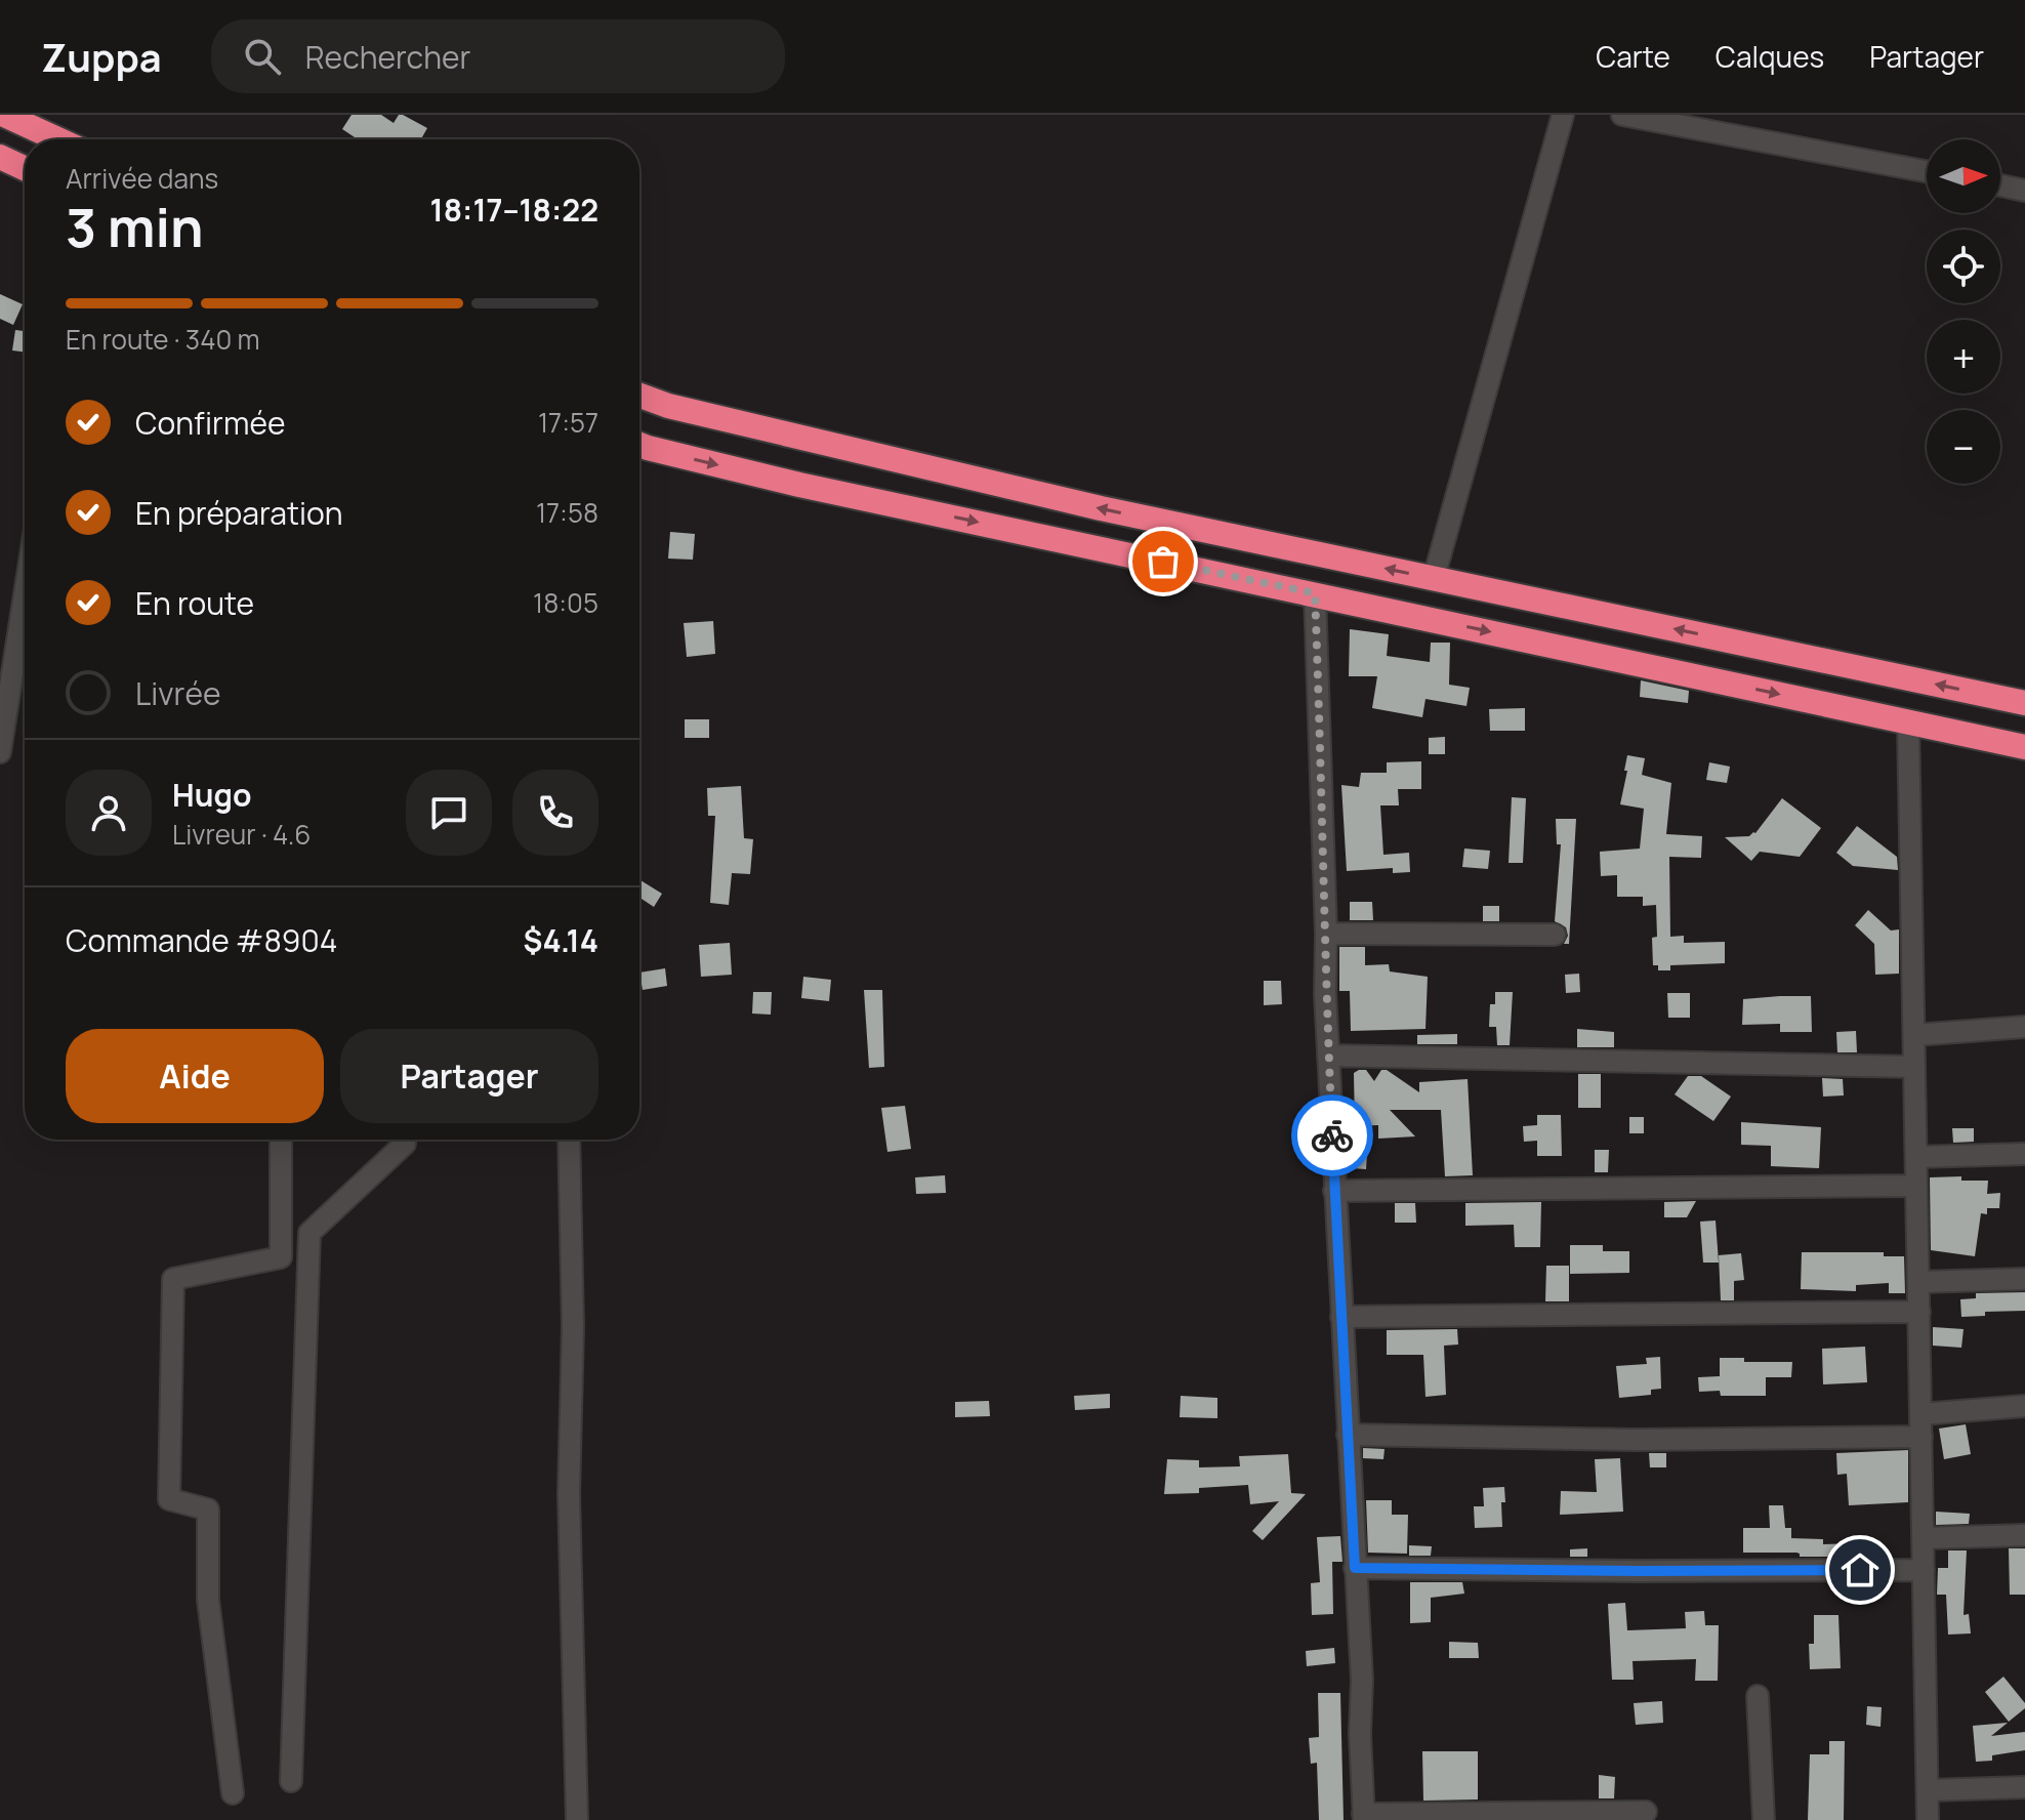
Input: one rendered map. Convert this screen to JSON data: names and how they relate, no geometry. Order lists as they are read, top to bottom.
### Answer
{
  "north": "right",
  "page": {
    "header": "Zuppa",
    "search": "Rechercher",
    "nav": ["Carte", "Calques", "Partager"],
    "map_buttons": ["+", "−"],
    "heading": ["3 min", "Arrivée dans", "18:17–18:22"],
    "panel": [
      "Hugo",
      "Livreur · 4.6",
      "Commande #8904",
      "$4.14"
    ],
    "bar": "En route · 340 m",
    "list": [
      ["Confirmée", "17:57"],
      ["En préparation", "17:58"],
      ["En route", "18:05"],
      "Livrée"
    ],
    "buttons": ["Aide", "Partager"]
  }
}
